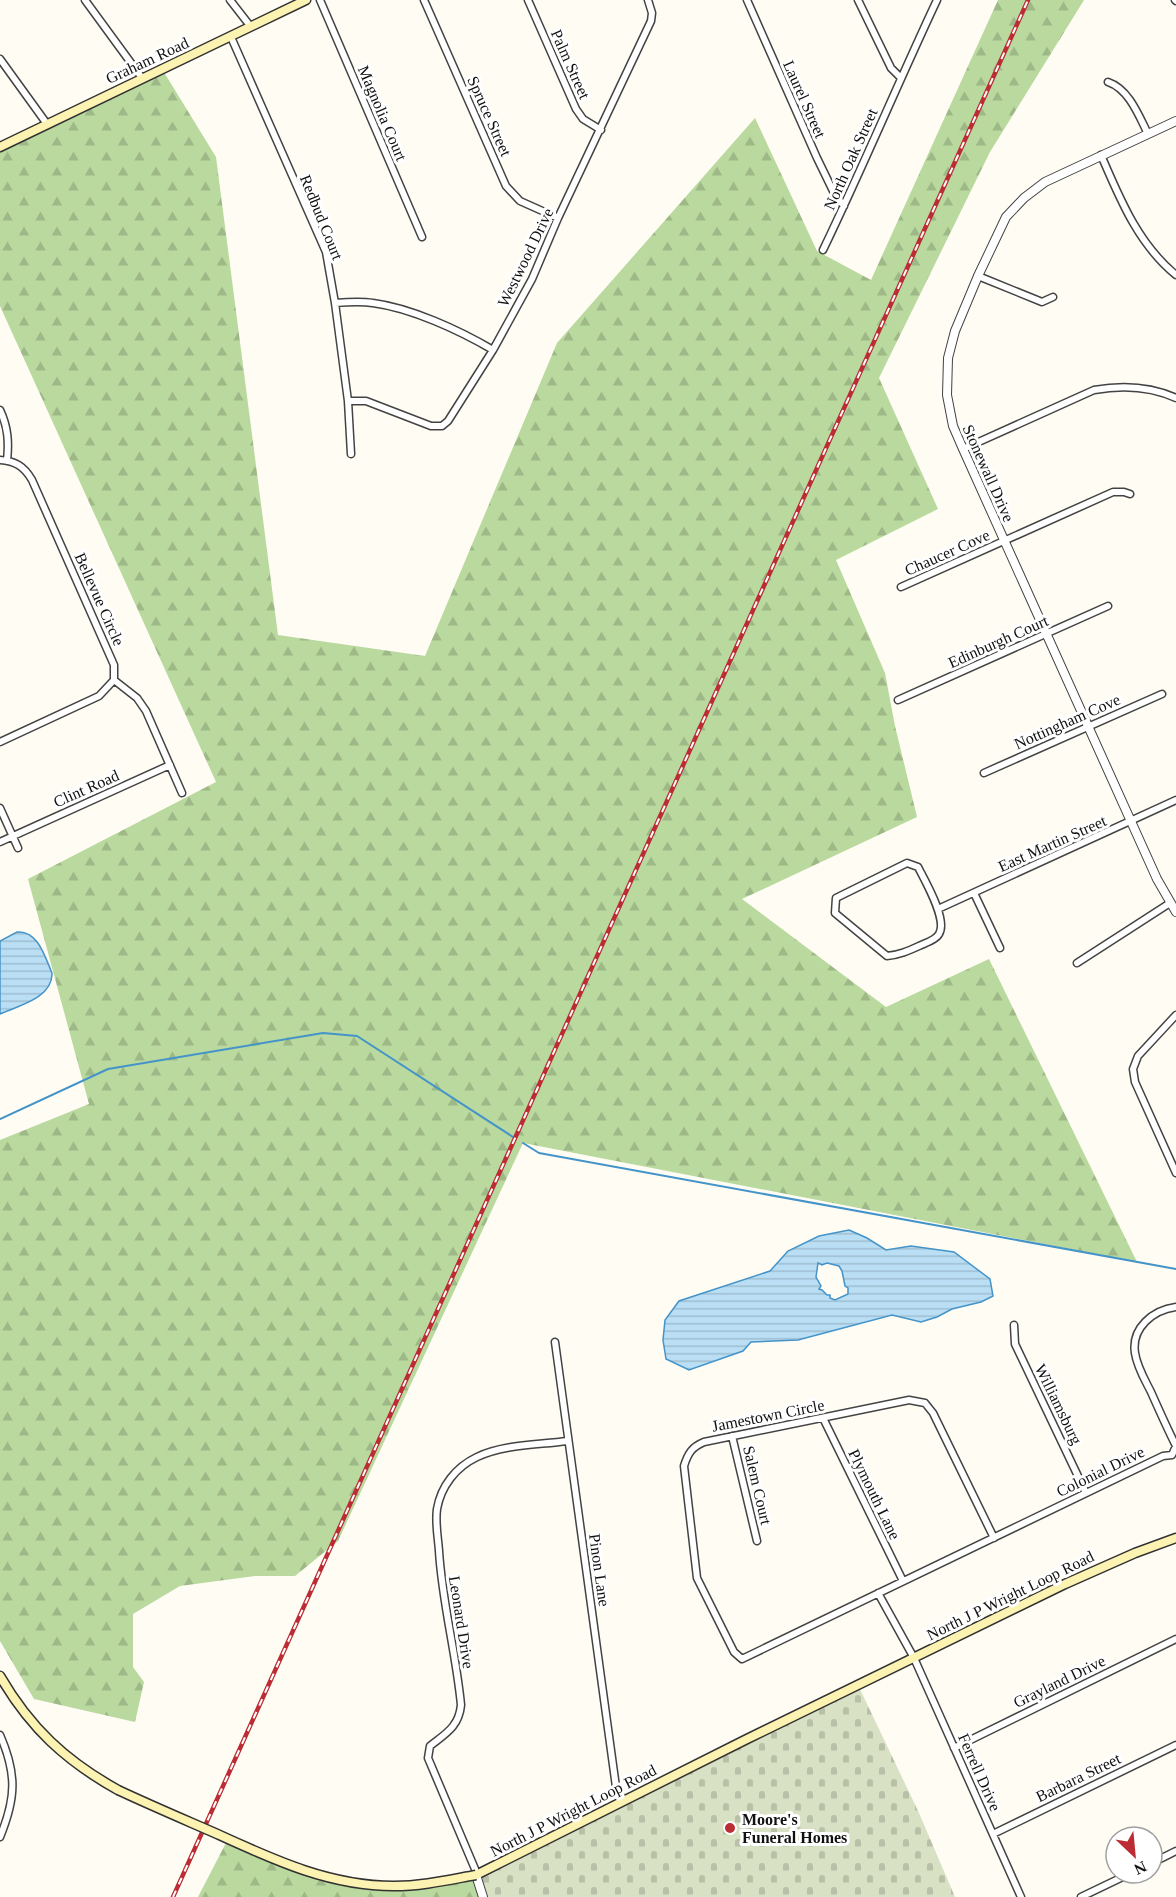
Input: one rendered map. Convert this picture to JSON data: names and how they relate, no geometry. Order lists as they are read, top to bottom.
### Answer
{
  "streets": {
    "main road": ["Graham Road", "North J P Wright Loop Road"],
    "street": [
      "Palm Street",
      "Laurel Street",
      "Magnolia Court",
      "Spruce Street",
      "North Oak Street",
      "Redbud Court",
      "Westwood Drive",
      "Stonewall Drive",
      "Chaucer Cove",
      "Bellevue Circle",
      "Edinburgh Court",
      "Nottingham Cove",
      "Clint Road",
      "East Martin Street",
      "Williamsburg",
      "Jamestown Circle",
      "Colonial Drive",
      "Salem Court",
      "Plymouth Lane",
      "Pinon Lane",
      "Leonard Drive",
      "Grayland Drive",
      "Ferrell Drive",
      "Barbara Street"
    ]
  },
  "crossings": [
    ["Graham Road", "Redbud Court"],
    ["Palm Street", "Westwood Drive"],
    ["Laurel Street", "North Oak Street"],
    ["Spruce Street", "Westwood Drive"],
    ["Redbud Court", "Westwood Drive"],
    ["Stonewall Drive", "Chaucer Cove"],
    ["Stonewall Drive", "Edinburgh Court"],
    ["Stonewall Drive", "Nottingham Cove"],
    ["Stonewall Drive", "East Martin Street"],
    ["Williamsburg", "Colonial Drive"],
    ["Jamestown Circle", "Colonial Drive"],
    ["Jamestown Circle", "Salem Court"],
    ["Jamestown Circle", "Plymouth Lane"],
    ["Colonial Drive", "Plymouth Lane"],
    ["Pinon Lane", "North J P Wright Loop Road"],
    ["Pinon Lane", "Leonard Drive"],
    ["North J P Wright Loop Road", "Leonard Drive"],
    ["North J P Wright Loop Road", "Ferrell Drive"],
    ["Grayland Drive", "Ferrell Drive"],
    ["Ferrell Drive", "Barbara Street"]
  ],
  "places": ["Moore's Funeral Homes"],
  "north": "bottom right"
}
